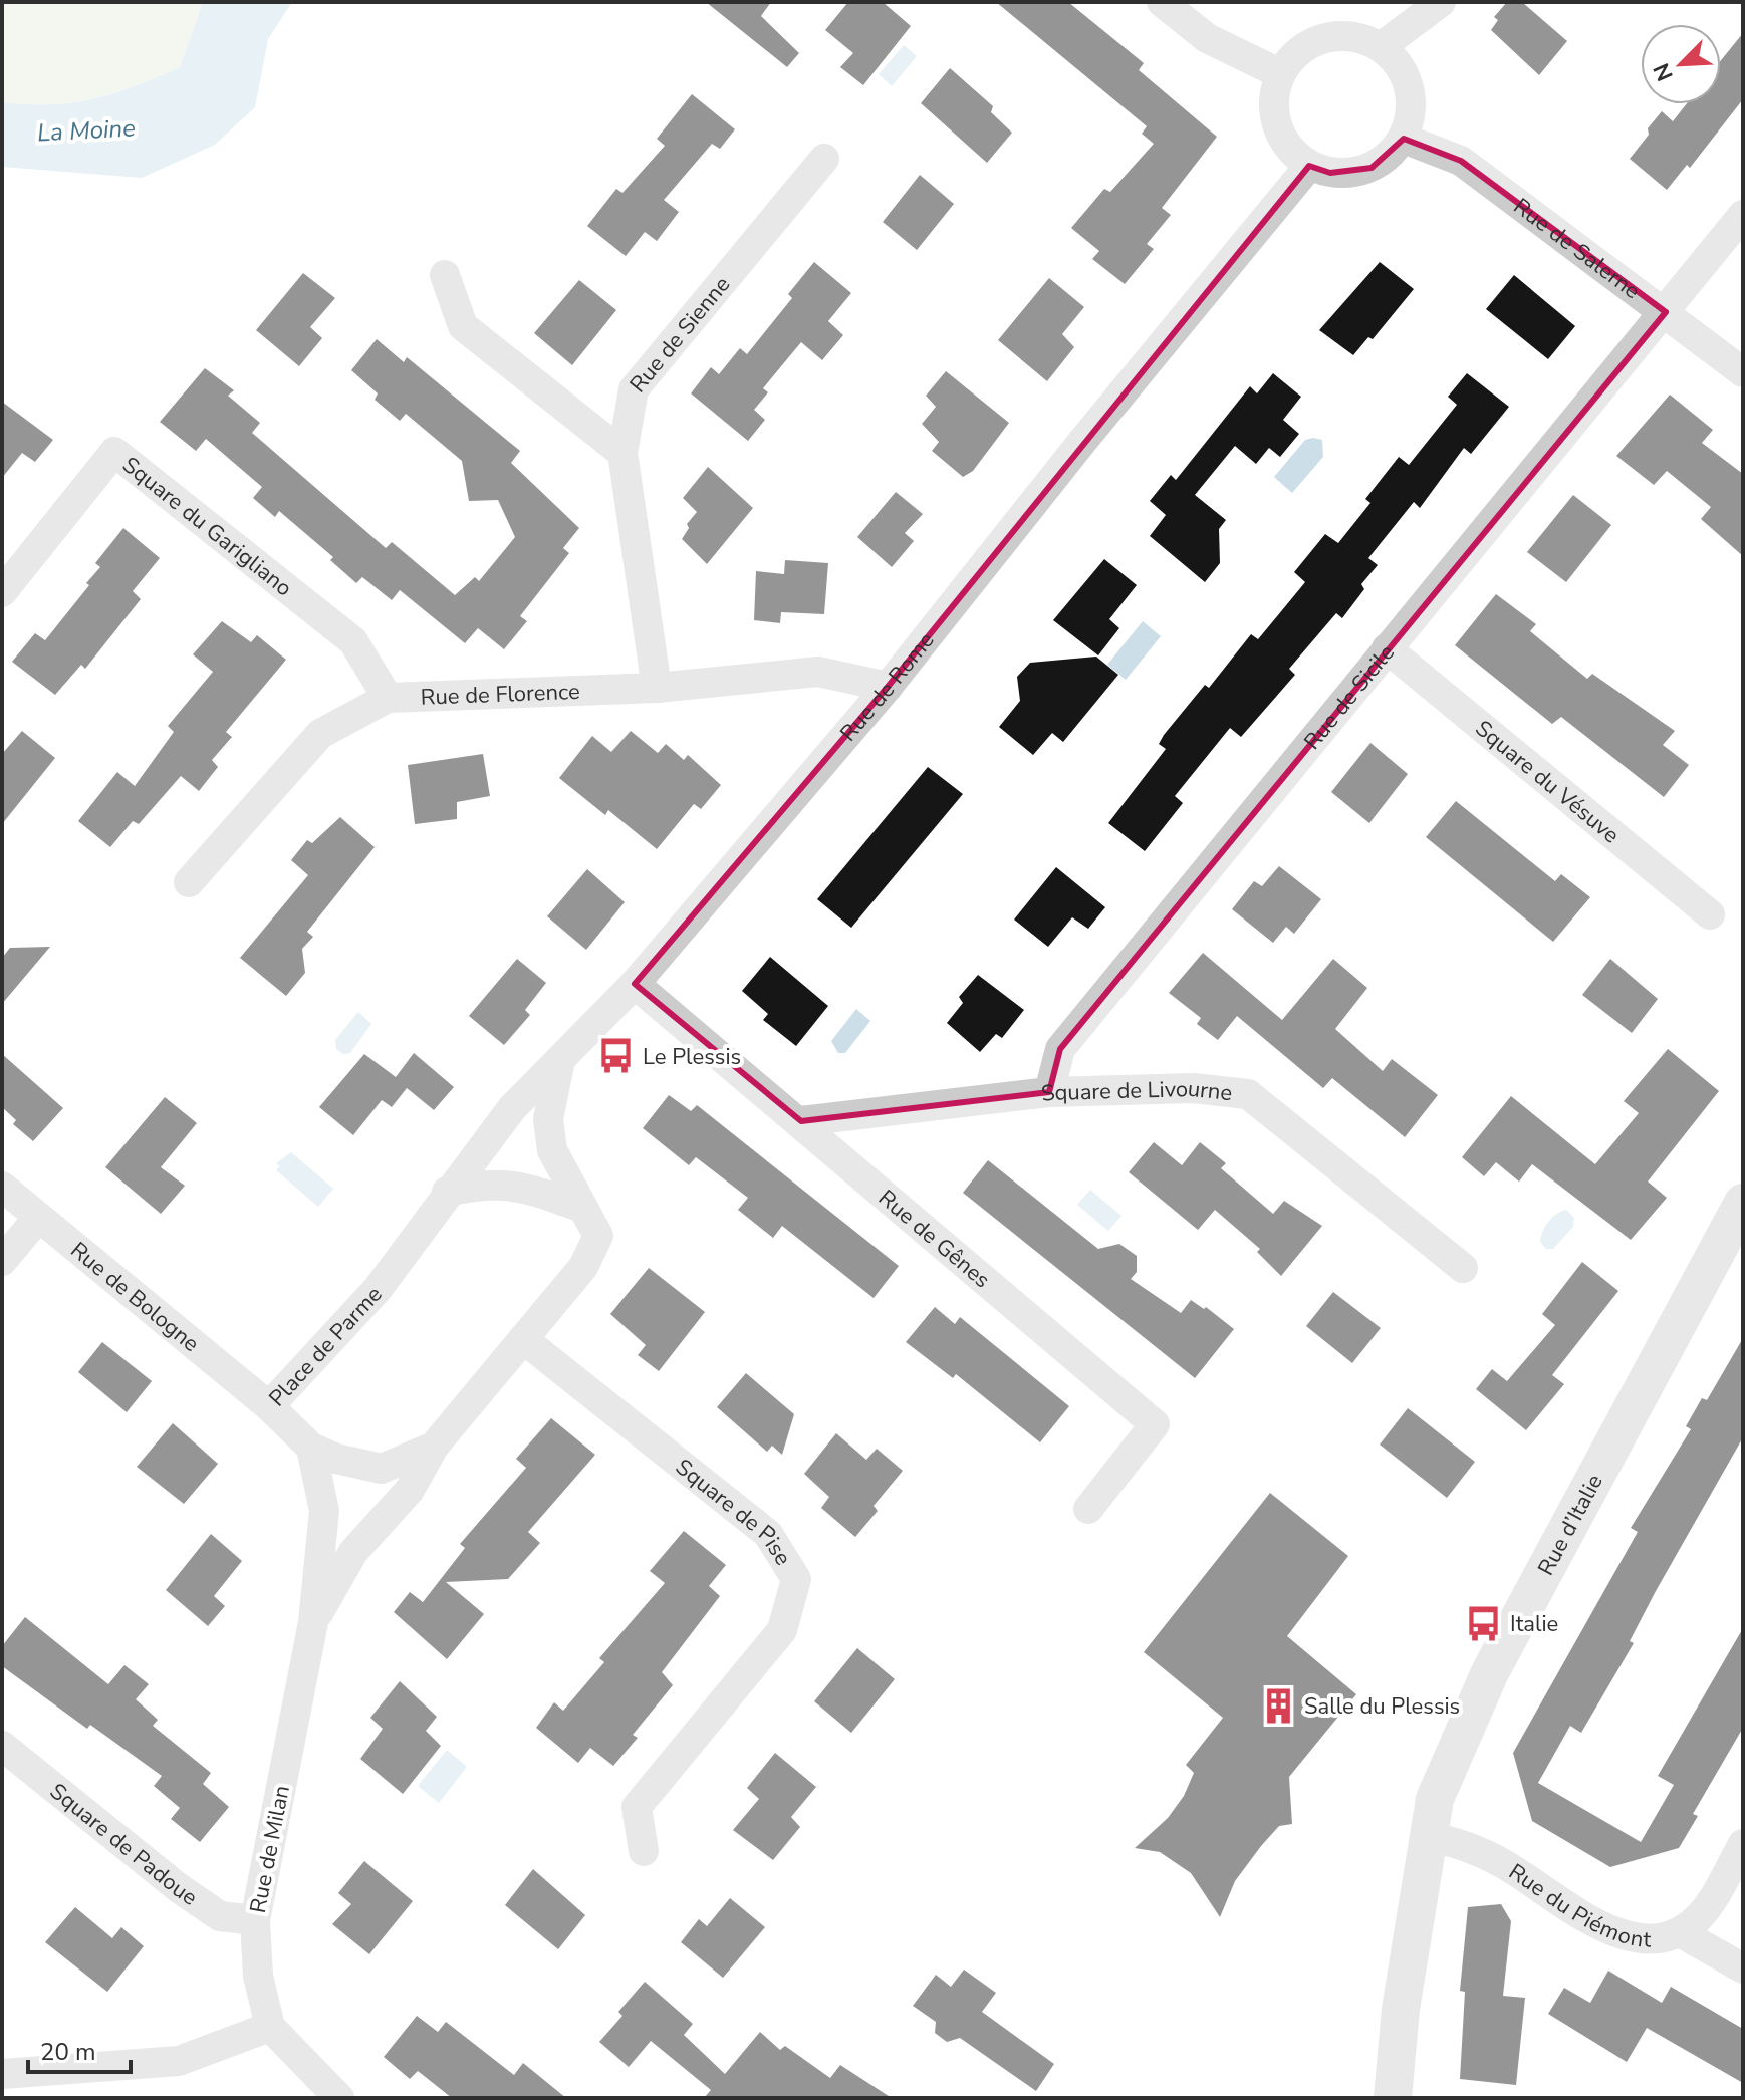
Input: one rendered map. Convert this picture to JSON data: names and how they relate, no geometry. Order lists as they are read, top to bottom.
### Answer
{
  "streets": {
    "street": [
      "Rue de Salerne",
      "Rue de Sienne",
      "Square du Garigliano",
      "Rue de Rome",
      "Rue de Florence",
      "Rue de Sicile",
      "Square du Vésuve",
      "Square de Livourne",
      "Rue de Gênes",
      "Rue de Bologne",
      "Place de Parme",
      "Square de Pise",
      "Rue d’Italie",
      "Square de Padoue",
      "Rue de Milan",
      "Rue du Piémont"
    ]
  },
  "crossings": [
    ["Rue de Salerne", "Rue de Rome"],
    ["Rue de Salerne", "Rue de Sicile"],
    ["Rue de Sienne", "Rue de Florence"],
    ["Square du Garigliano", "Rue de Florence"],
    ["Rue de Rome", "Rue de Florence"],
    ["Rue de Rome", "Rue de Gênes"],
    ["Rue de Rome", "Place de Parme"],
    ["Rue de Sicile", "Square du Vésuve"],
    ["Rue de Sicile", "Square de Livourne"],
    ["Square de Livourne", "Rue de Gênes"],
    ["Rue de Bologne", "Place de Parme"],
    ["Place de Parme", "Square de Pise"],
    ["Place de Parme", "Rue de Milan"],
    ["Rue d’Italie", "Rue du Piémont"],
    ["Square de Padoue", "Rue de Milan"]
  ],
  "water": ["La Moine"],
  "places": {
    "bus stop": ["Le Plessis", "Italie"],
    "building": ["Salle du Plessis"]
  },
  "scale_bar": "20 m",
  "north": "bottom left"
}
